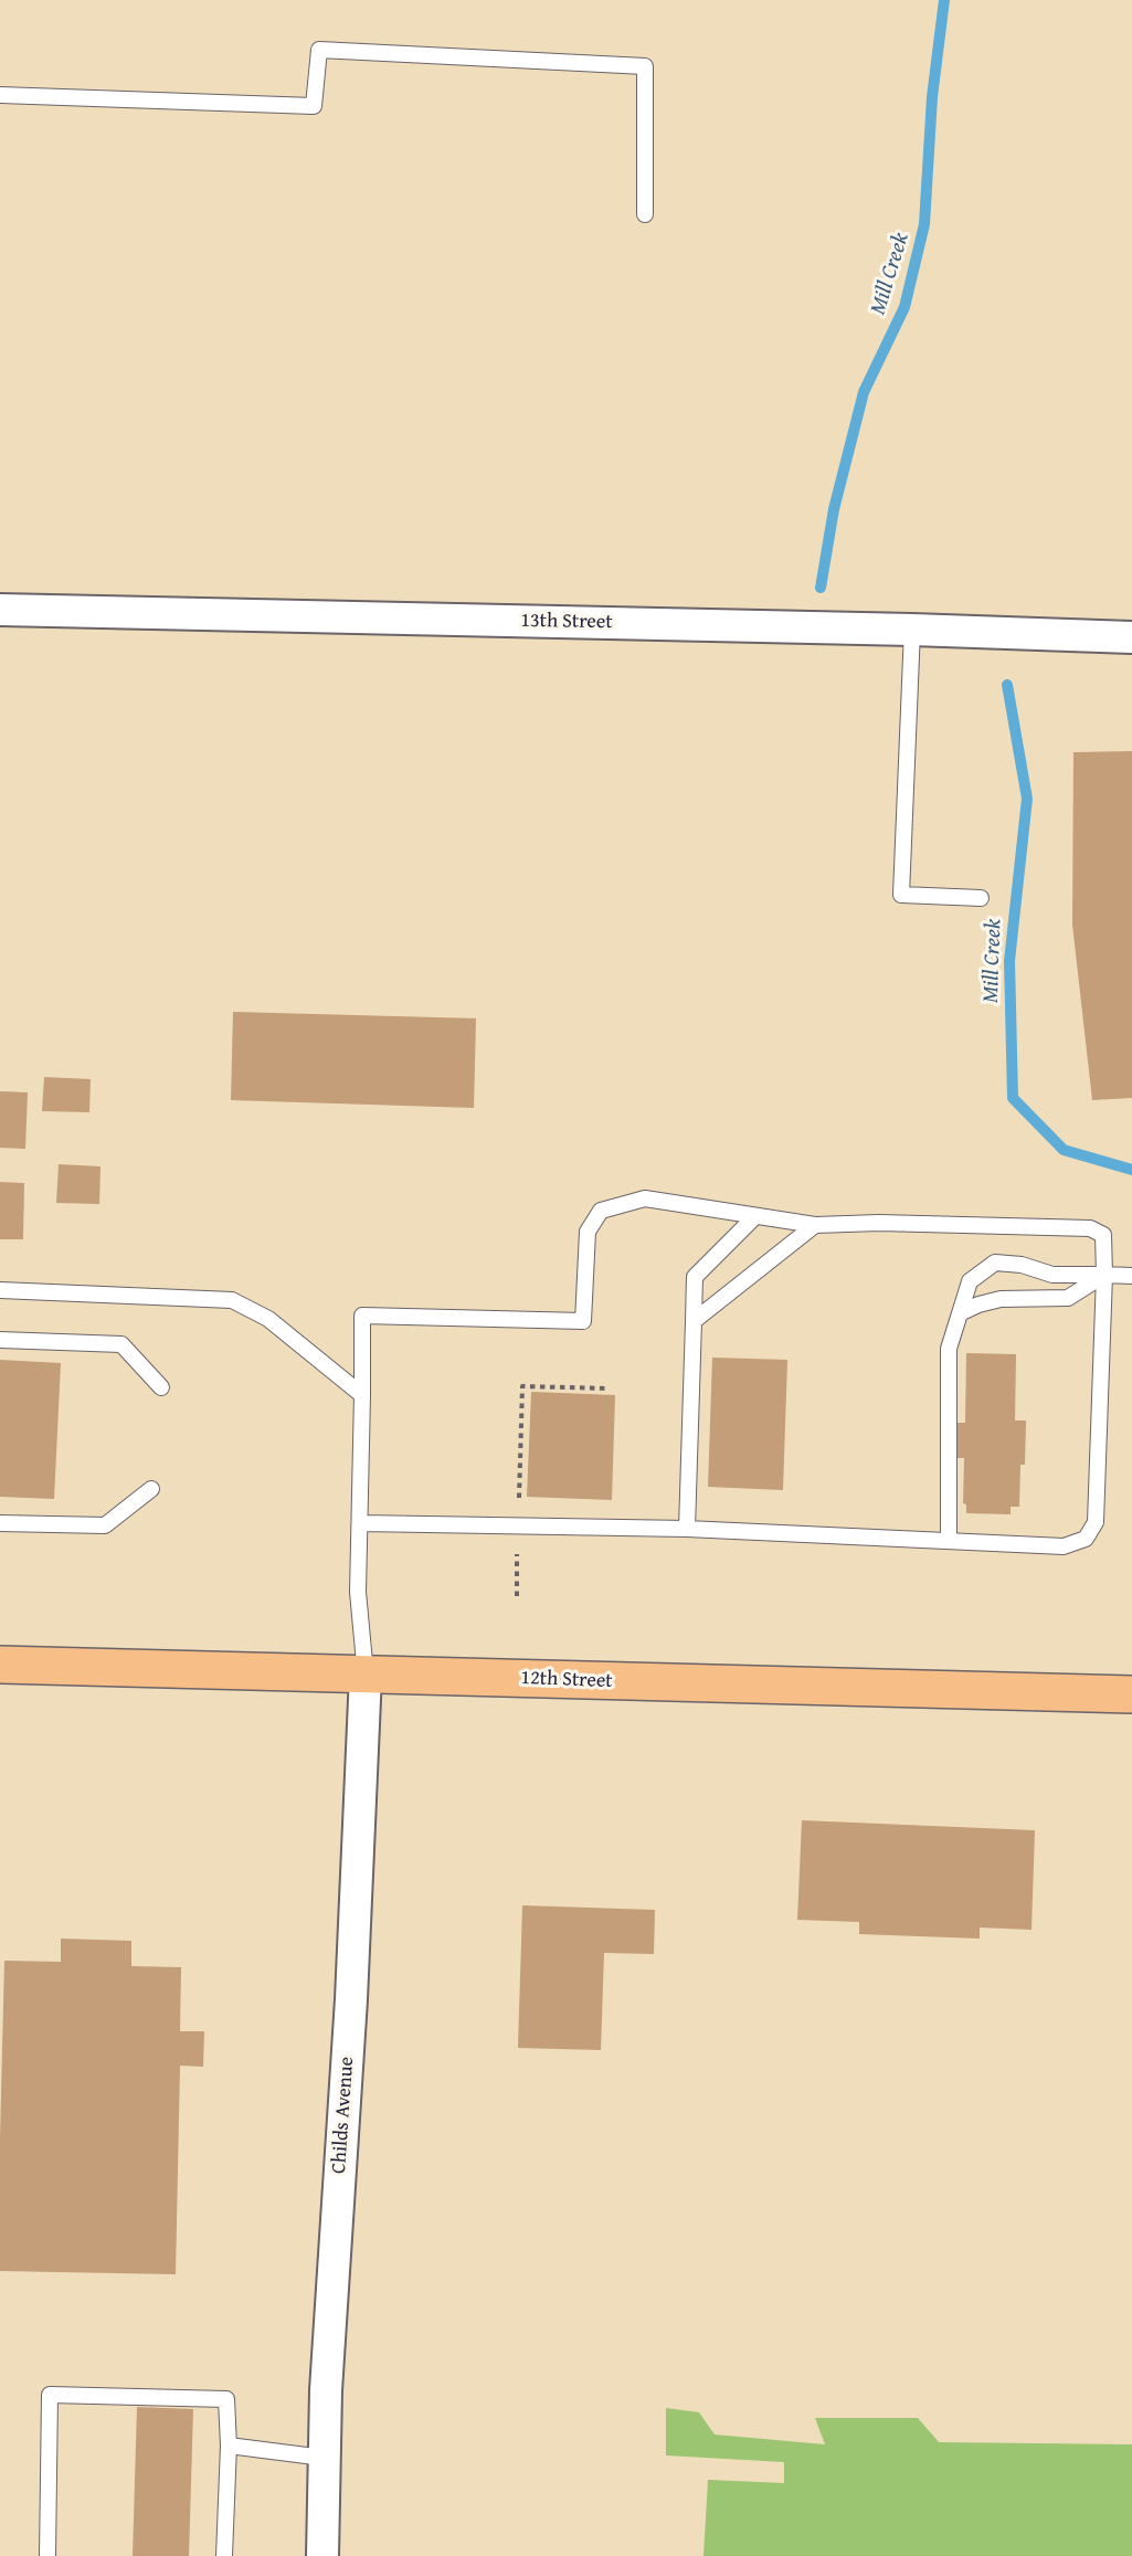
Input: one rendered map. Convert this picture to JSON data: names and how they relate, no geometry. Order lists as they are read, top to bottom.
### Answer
{
  "streets": {
    "main road": ["12th Street"],
    "street": ["13th Street", "Childs Avenue"]
  },
  "crossings": [
    ["12th Street", "Childs Avenue"]
  ],
  "water": ["Mill Creek"]
}
